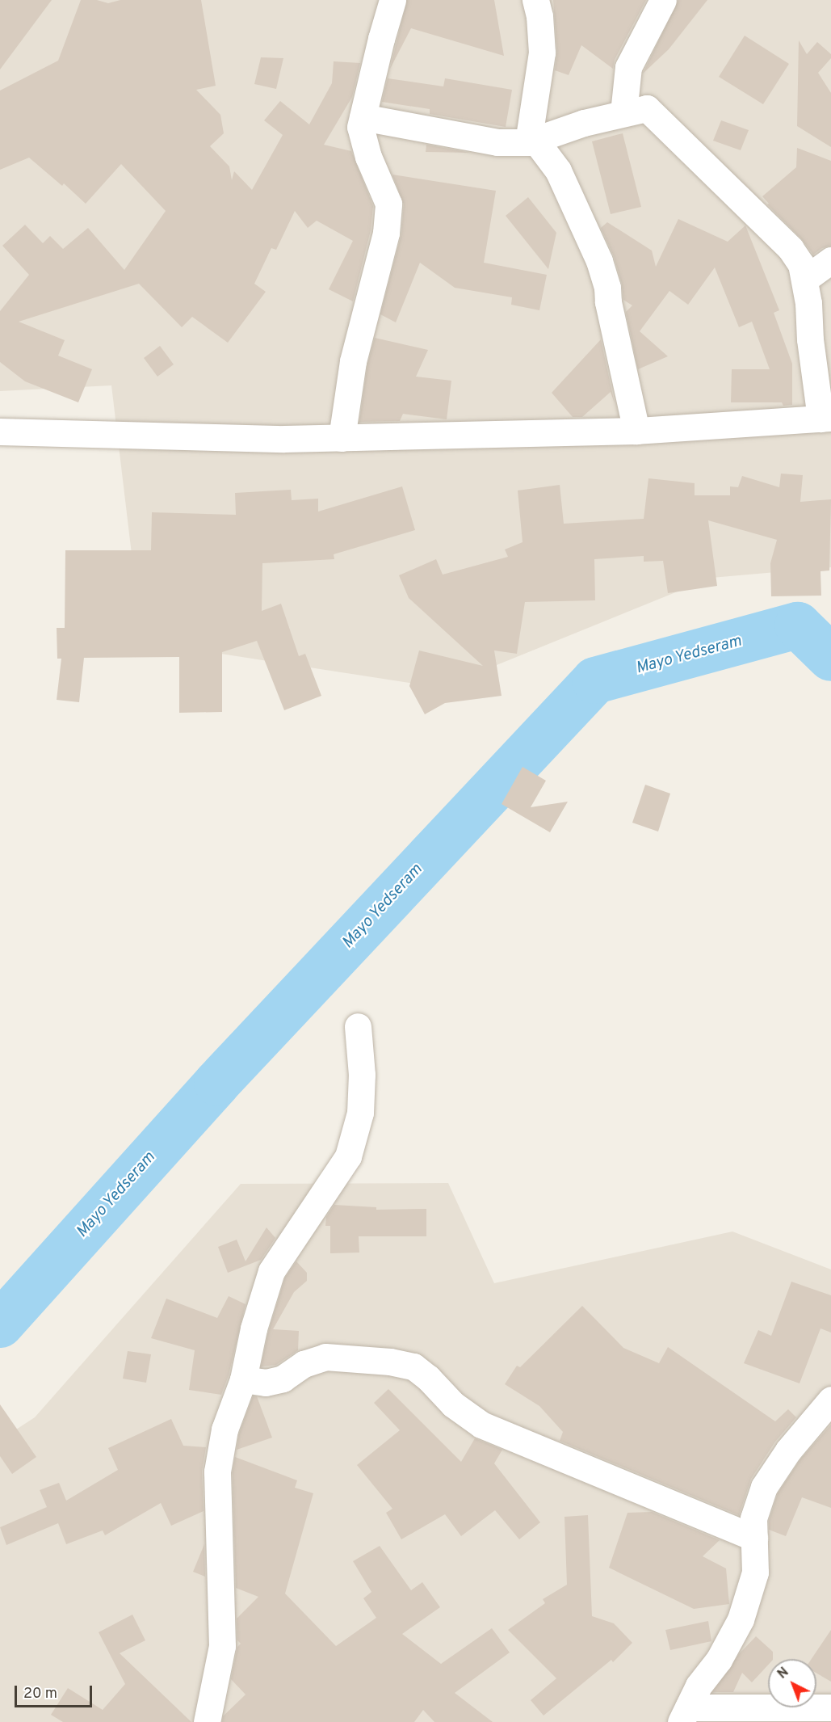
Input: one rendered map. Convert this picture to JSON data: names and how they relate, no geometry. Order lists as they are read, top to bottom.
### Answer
{
  "water": ["Mayo Yedseram"],
  "scale_bar": "20 m",
  "north": "top left"
}
